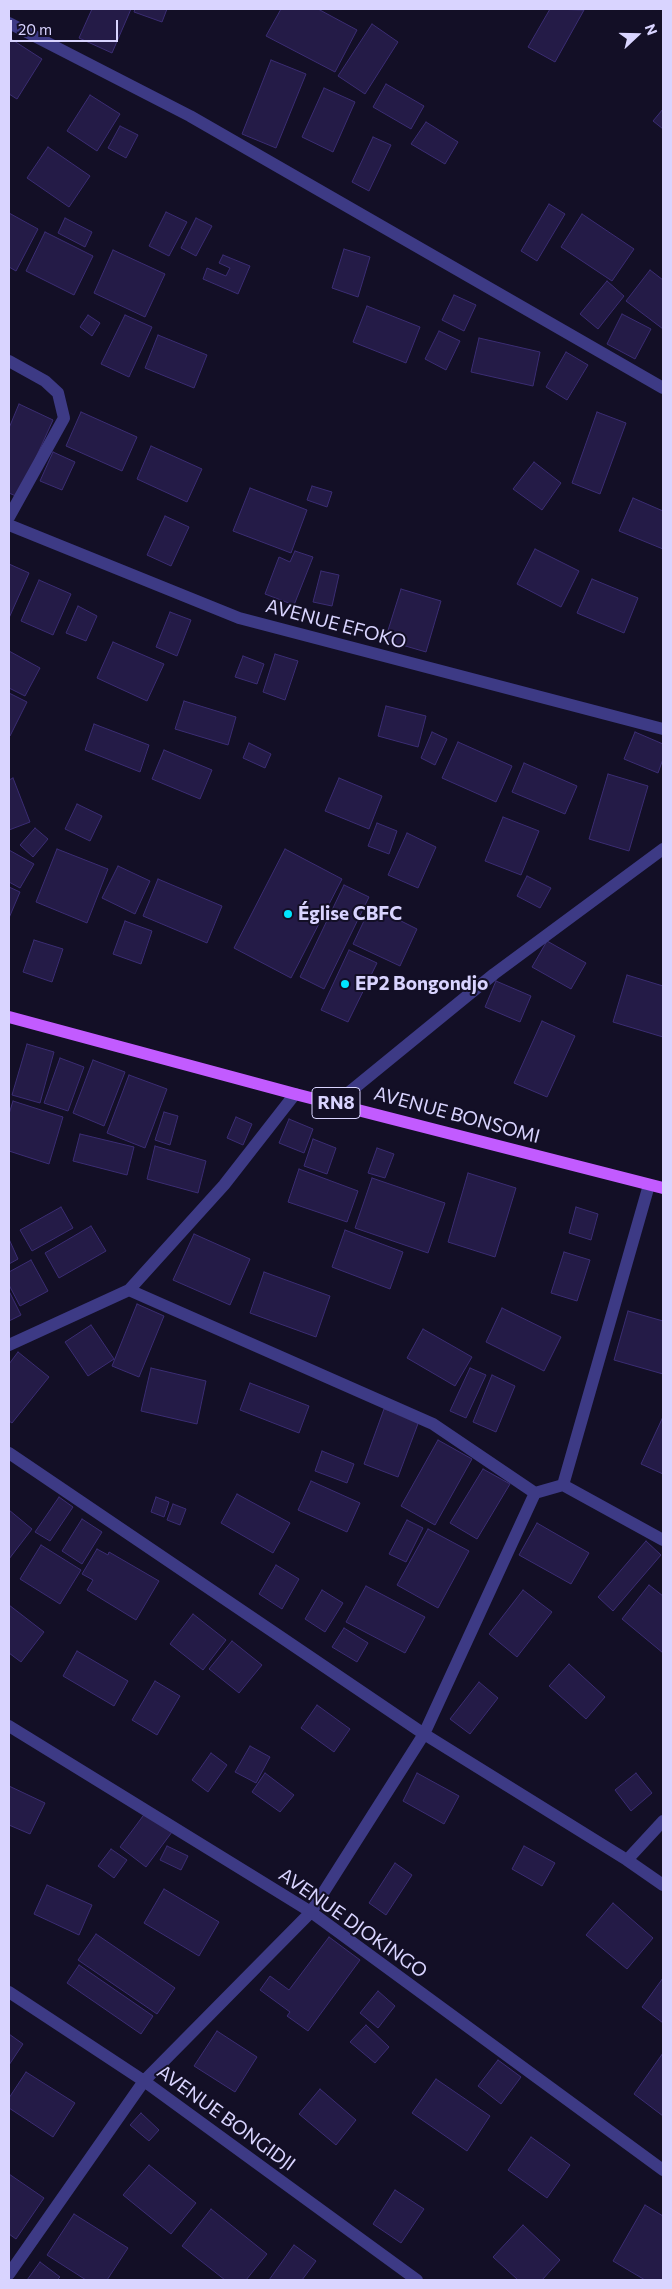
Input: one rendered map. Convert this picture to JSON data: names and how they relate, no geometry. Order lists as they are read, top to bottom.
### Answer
{
  "streets": {
    "main road": ["RN8", "AVENUE BONSOMI"],
    "street": ["AVENUE EFOKO", "AVENUE DJOKINGO", "AVENUE BONGIDJI"]
  },
  "places": ["Église CBFC", "EP2 Bongondjo"],
  "scale_bar": "20 m",
  "north": "right"
}
